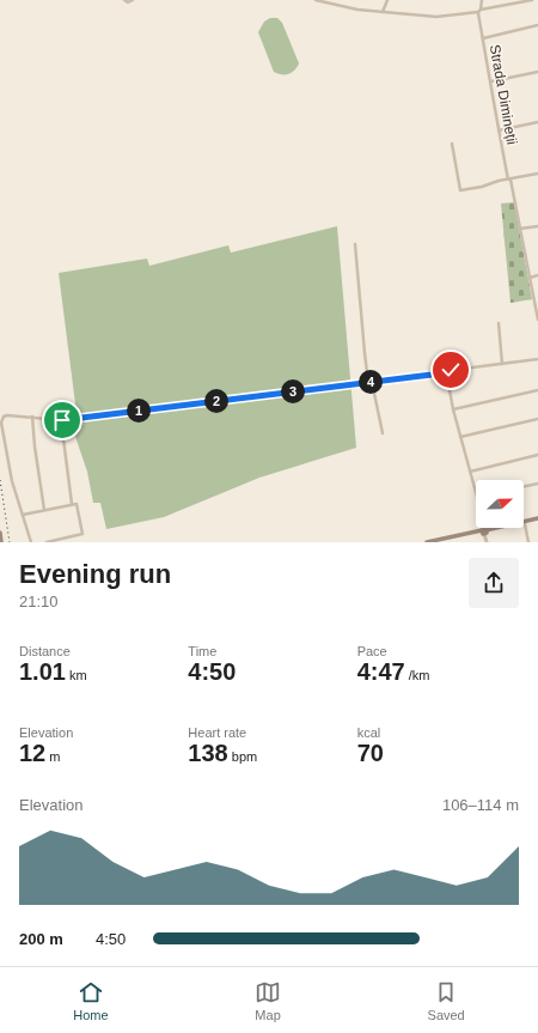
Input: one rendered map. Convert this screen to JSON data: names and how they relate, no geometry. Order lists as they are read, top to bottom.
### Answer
{
  "streets": {
    "street": ["Strada Dimineții"]
  },
  "north": "right",
  "page": {
    "pins": [
      "4",
      "3",
      "2",
      "1"
    ],
    "heading": ["Evening run", "21:10"],
    "stats": [
      ["Distance", "1.01 km"],
      ["Time", "4:50"],
      ["Pace", "4:47 /km"],
      ["Elevation", "12 m"],
      ["Heart rate", "138 bpm"],
      ["kcal", "70"]
    ],
    "chart": ["Elevation", "106–114 m"],
    "list": [
      {
        "name": "200 m",
        "note": "4:50"
      }
    ],
    "tabs": ["Home", "Map", "Saved"]
  }
}
